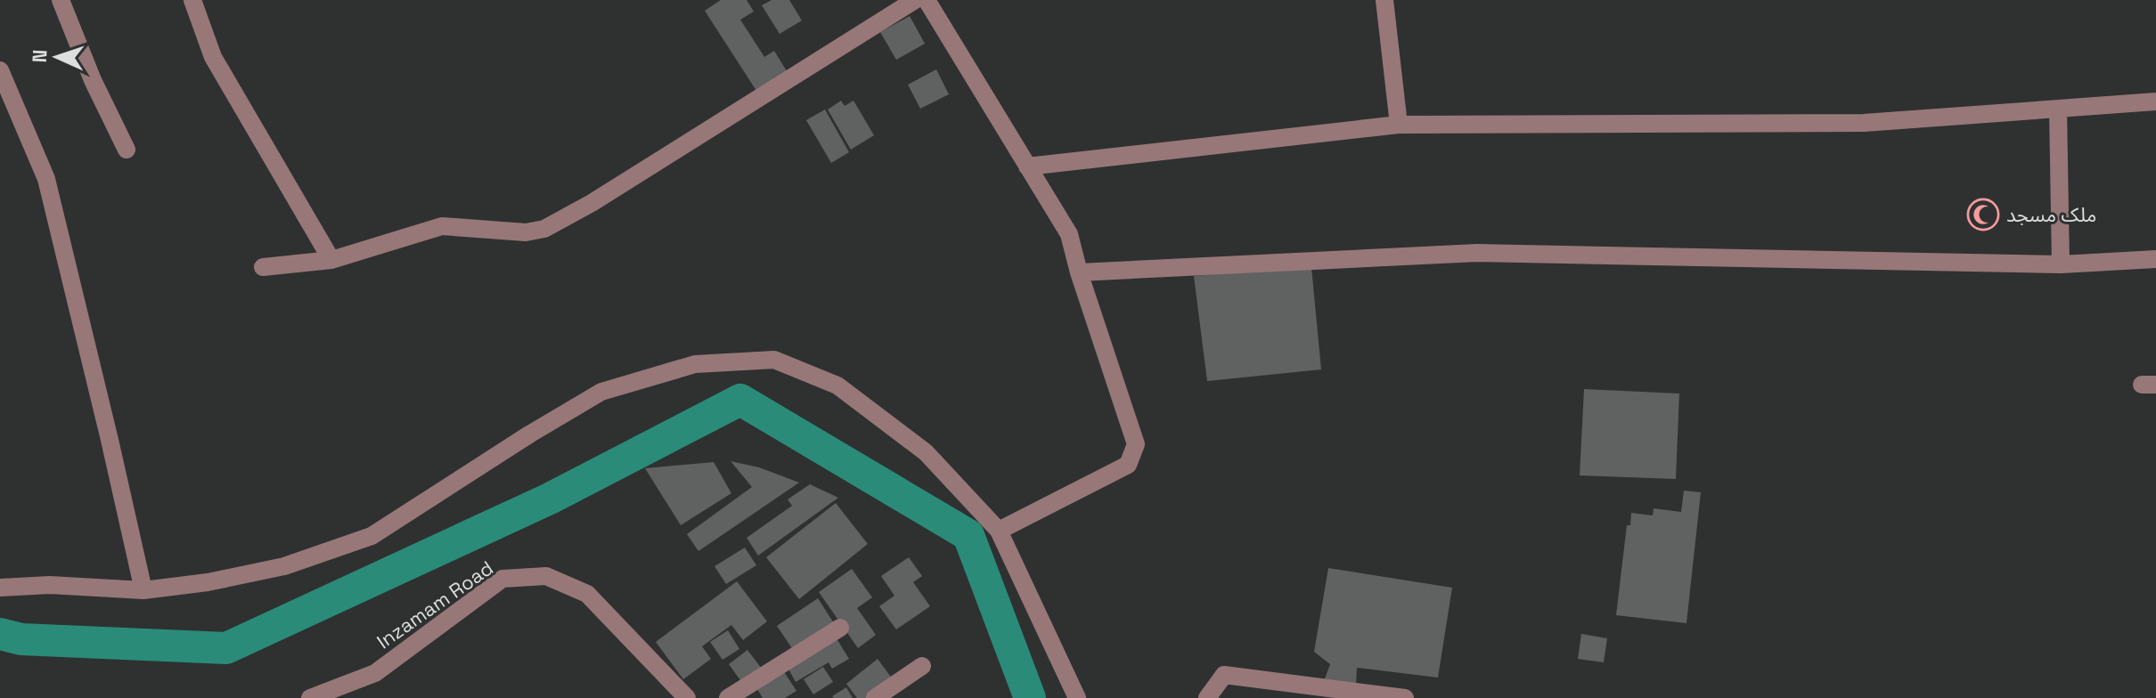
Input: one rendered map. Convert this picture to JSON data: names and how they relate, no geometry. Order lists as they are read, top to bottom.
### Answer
{
  "streets": {
    "street": ["Inzamam Road"]
  },
  "places": {
    "mosque": ["ملک مسجد"]
  },
  "north": "left"
}
